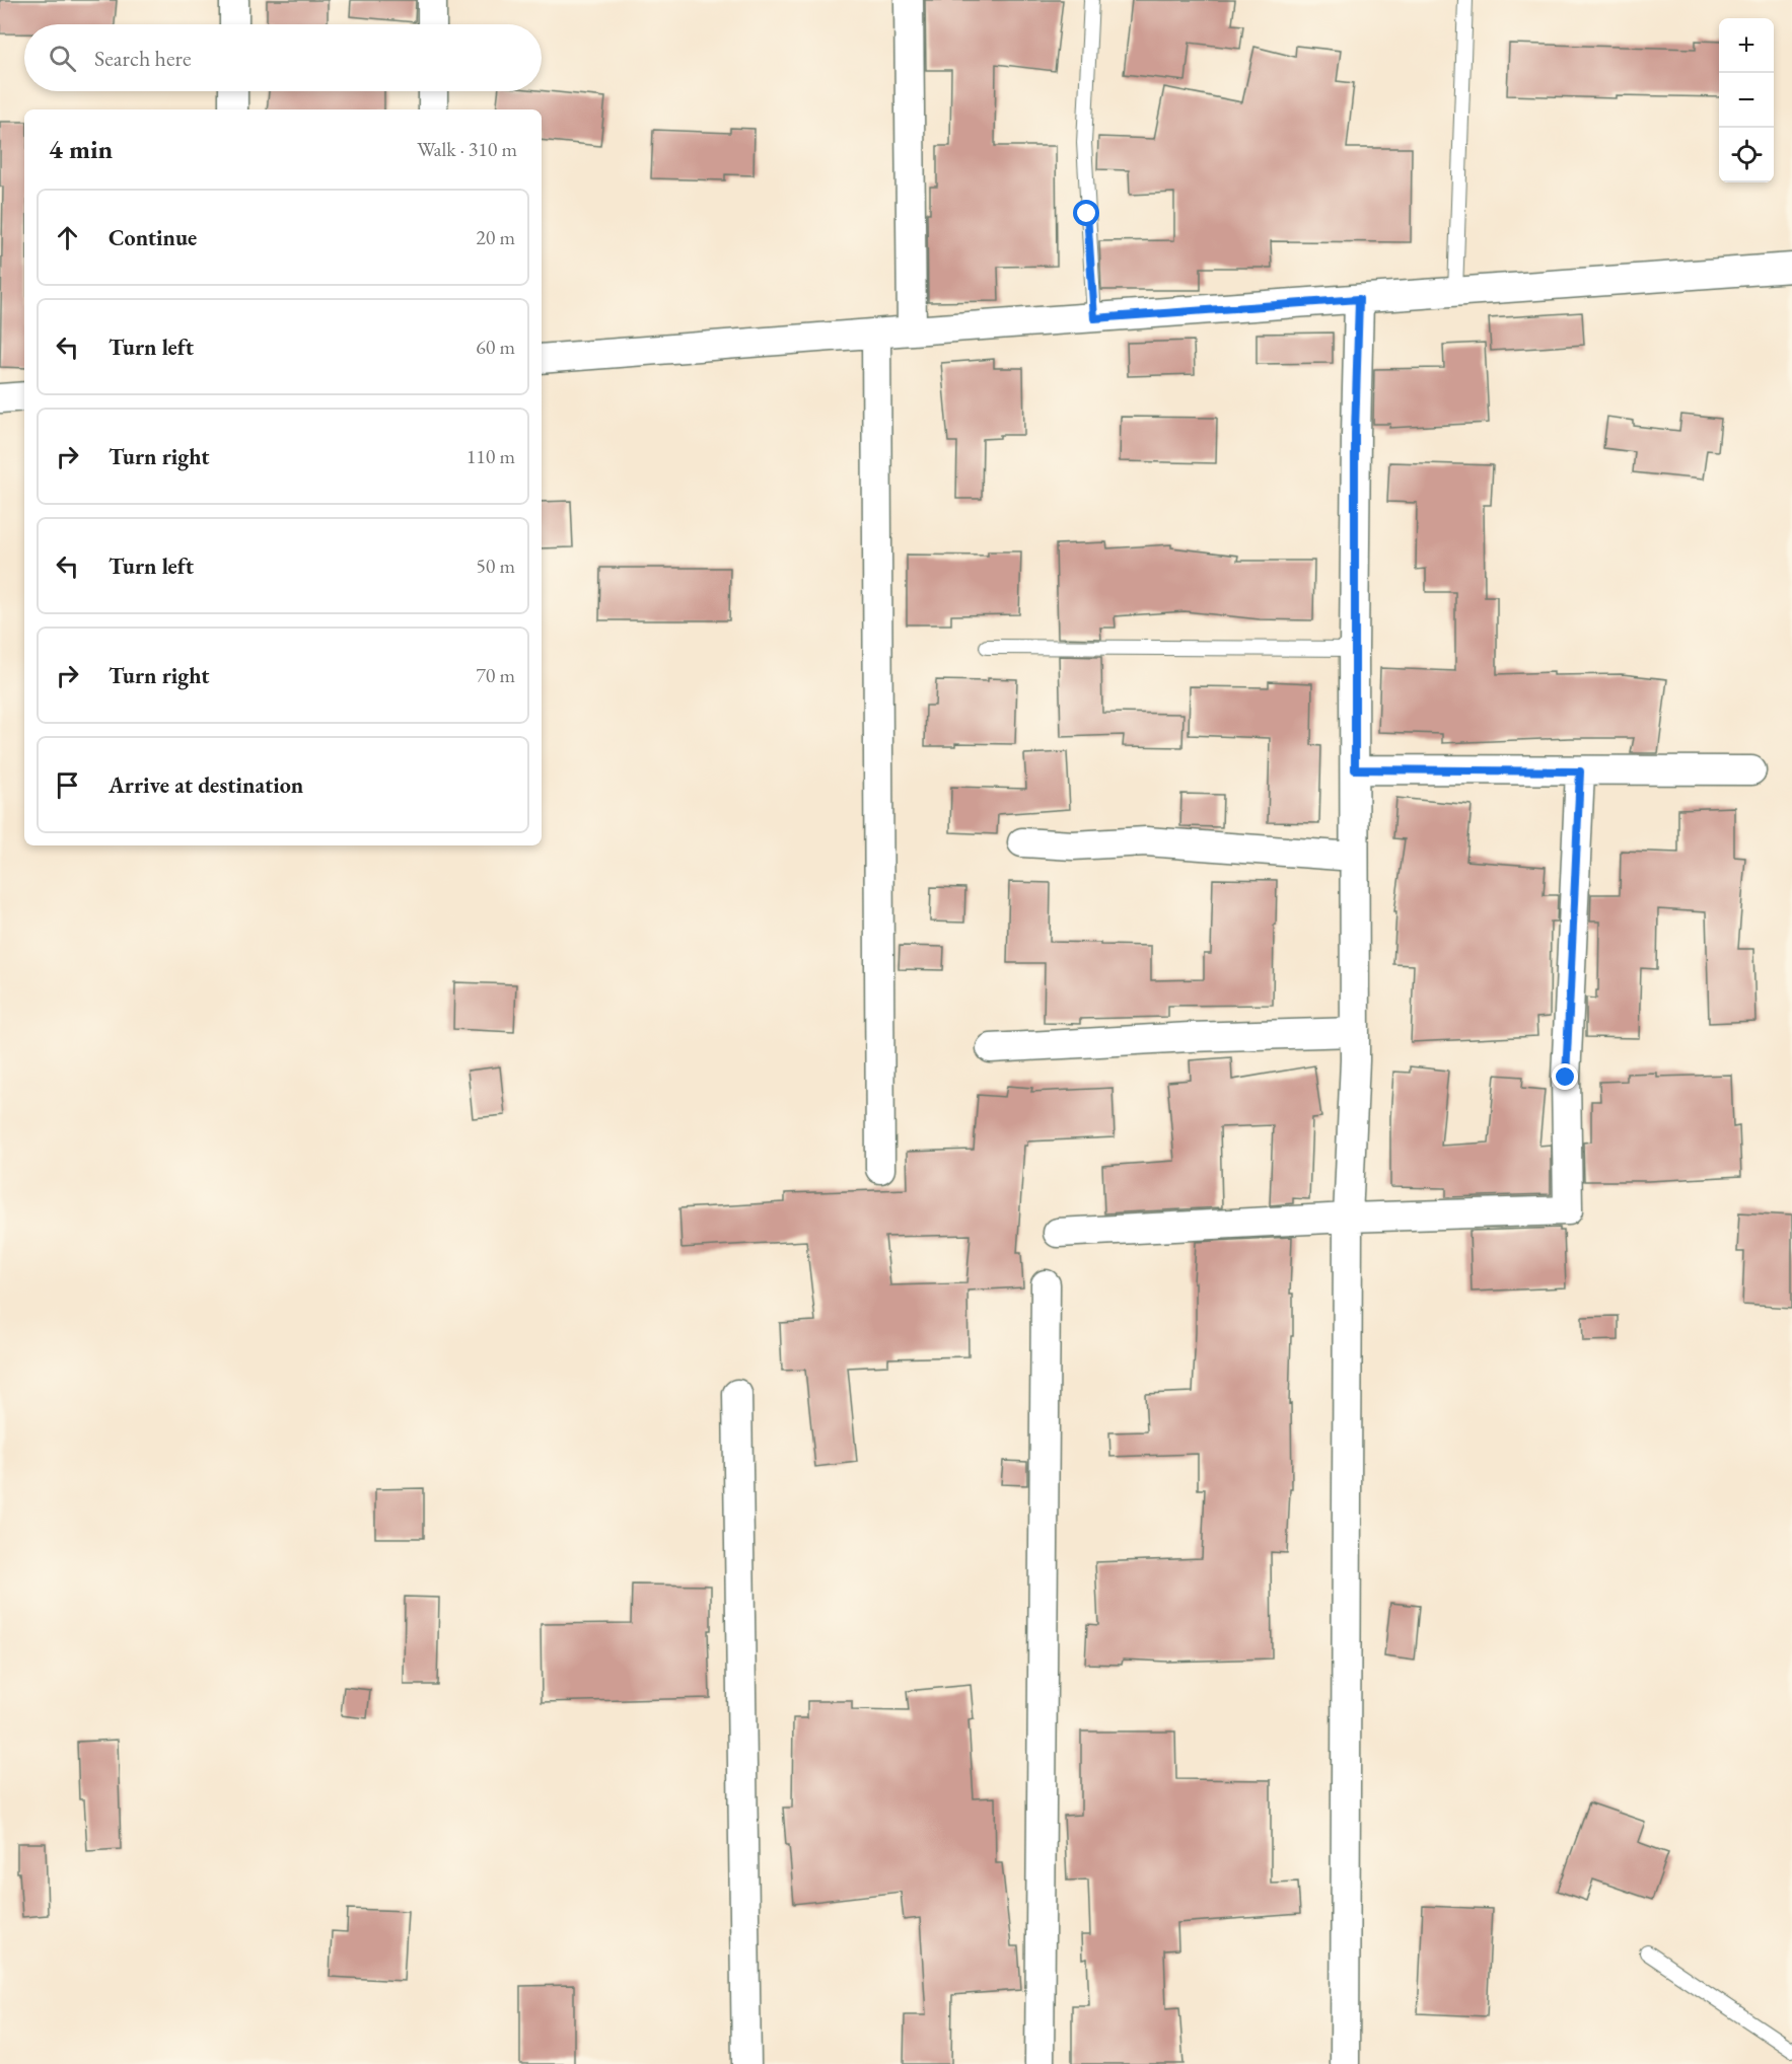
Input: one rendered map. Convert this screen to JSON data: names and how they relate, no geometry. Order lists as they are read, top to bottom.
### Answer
{
  "page": {
    "map_buttons": ["+", "−"],
    "search": "Search here",
    "heading": ["4 min", "Walk · 310 m"],
    "list": [
      ["Continue", "20 m"],
      ["Turn left", "60 m"],
      ["Turn right", "110 m"],
      ["Turn left", "50 m"],
      ["Turn right", "70 m"],
      "Arrive at destination"
    ]
  }
}
